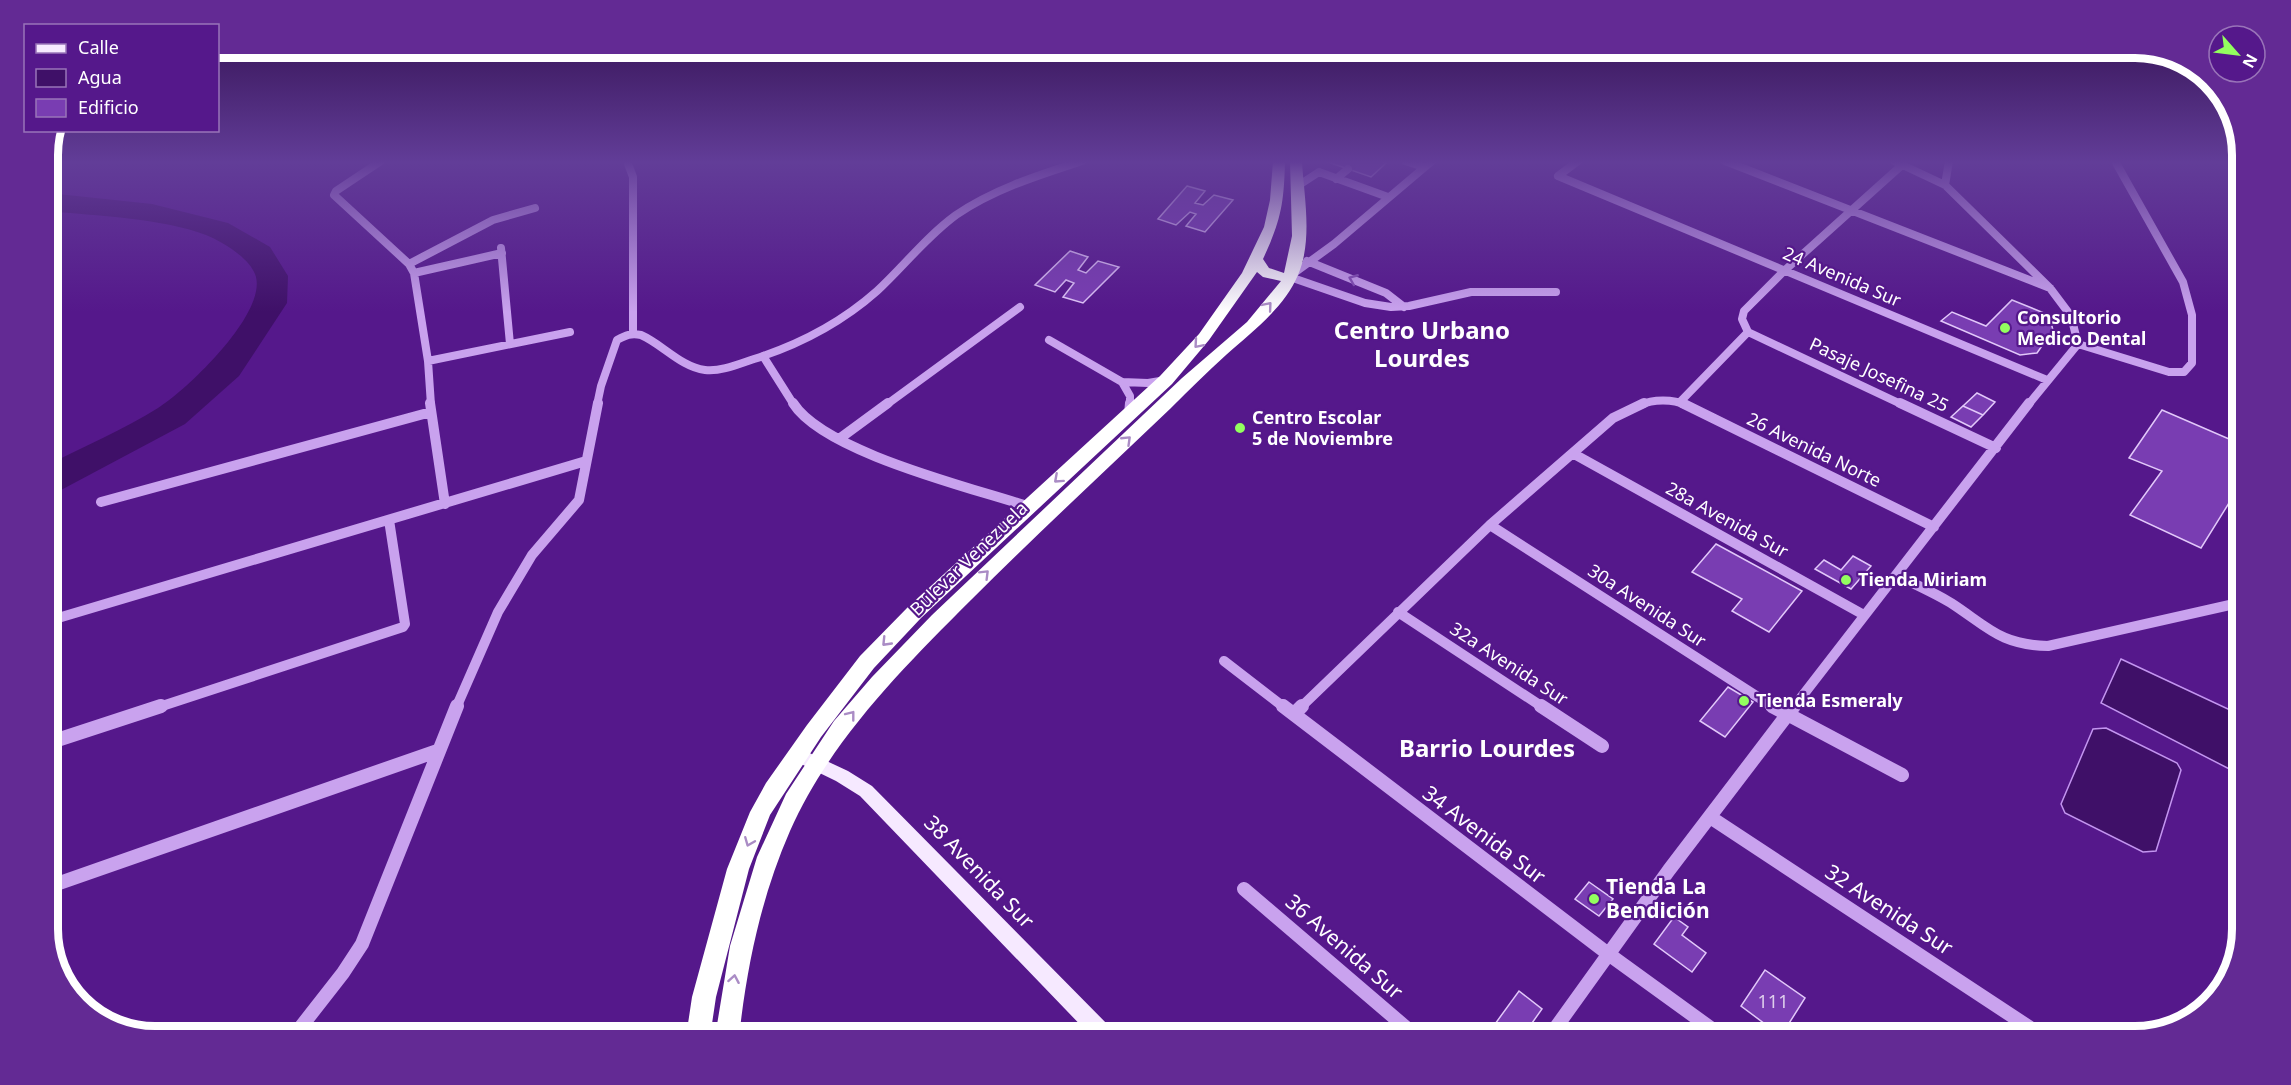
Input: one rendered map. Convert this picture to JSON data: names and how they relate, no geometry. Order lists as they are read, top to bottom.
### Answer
{
  "streets": {
    "highway": ["Bulevar Venezuela"],
    "main road": ["38 Avenida Sur"],
    "street": [
      "24 Avenida Sur",
      "Pasaje Josefina 25",
      "26 Avenida Norte",
      "28a Avenida Sur",
      "30a Avenida Sur",
      "32a Avenida Sur",
      "34 Avenida Sur",
      "32 Avenida Sur",
      "36 Avenida Sur"
    ]
  },
  "crossings": [
    ["Bulevar Venezuela", "38 Avenida Sur"]
  ],
  "districts": ["Centro Urbano Lourdes", "Barrio Lourdes"],
  "places": [
    "Consultorio Medico Dental",
    "Centro Escolar 5 de Noviembre",
    "Tienda Miriam",
    "Tienda Esmeraly",
    "Tienda La Bendición"
  ],
  "house_numbers": ["111"],
  "legend": ["Calle", "Agua", "Edificio"],
  "north": "bottom right"
}
